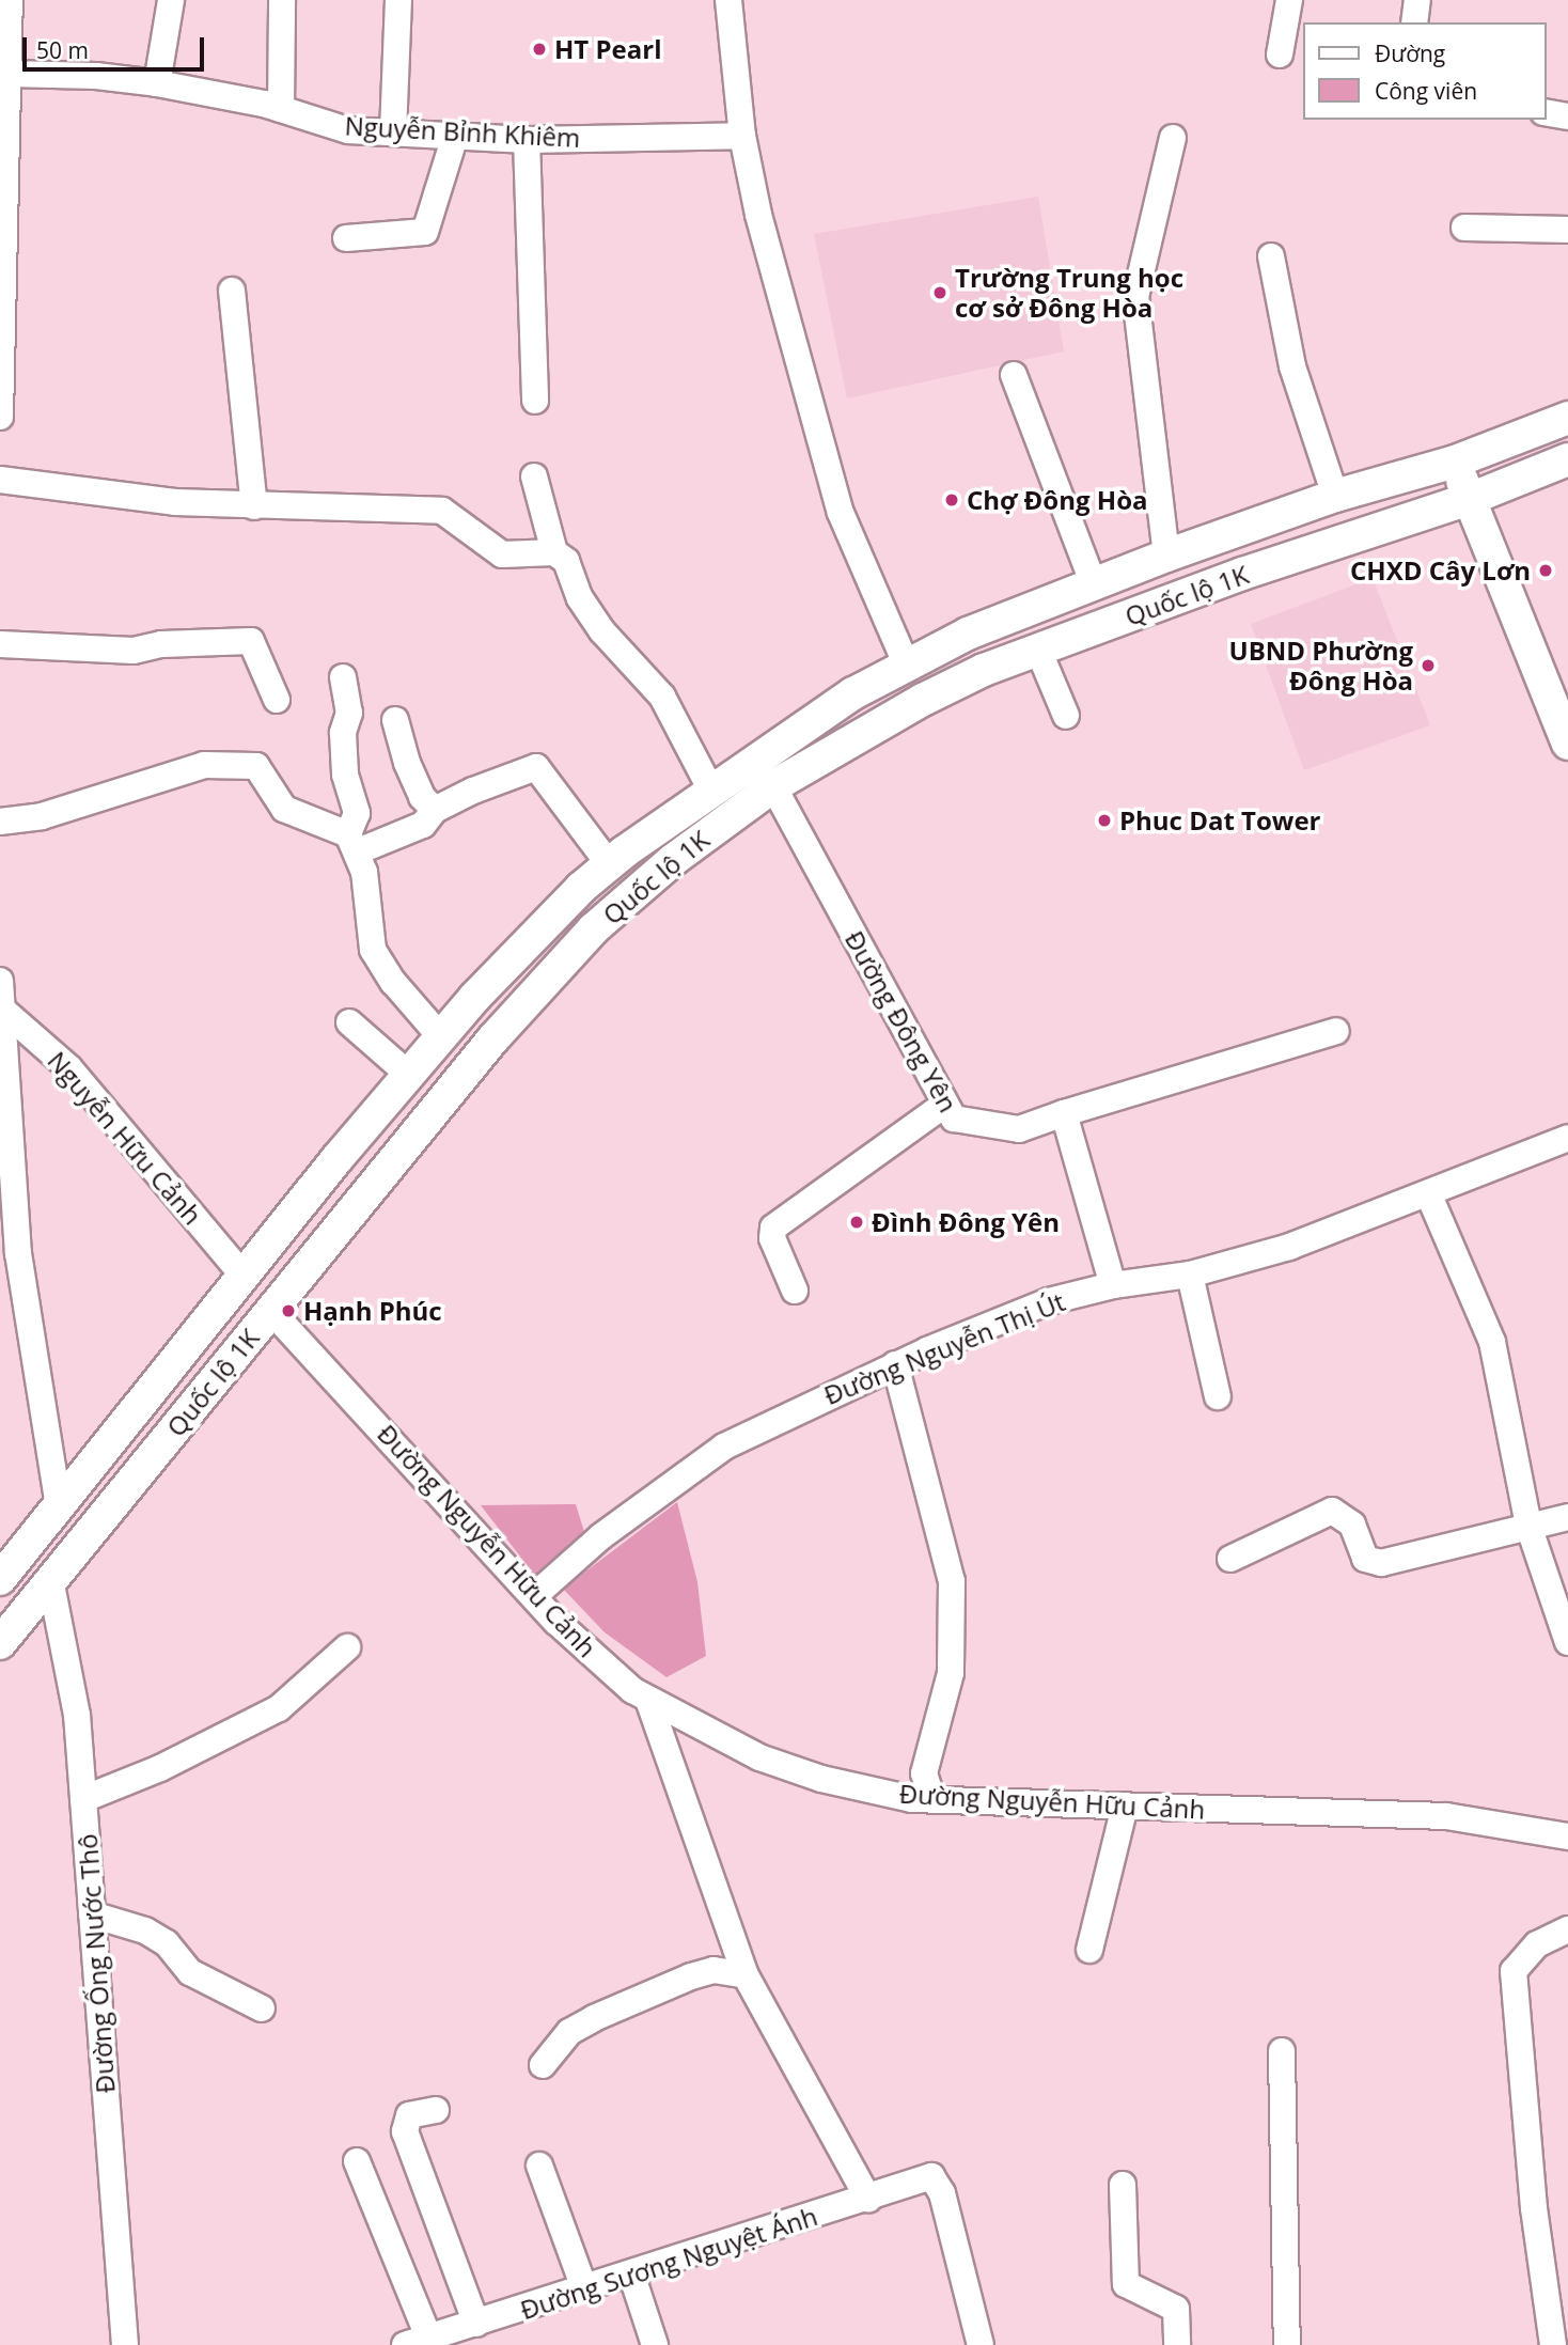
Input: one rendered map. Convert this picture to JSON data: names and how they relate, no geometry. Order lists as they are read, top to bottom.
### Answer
{
  "streets": {
    "main road": ["Quốc lộ 1K"],
    "street": [
      "Nguyễn Bỉnh Khiêm",
      "Đường Đông Yên",
      "Nguyễn Hữu Cảnh",
      "Đường Nguyễn Thị Út",
      "Đường Nguyễn Hữu Cảnh",
      "Đường Ống Nước Thô",
      "Đường Sương Nguyệt Ánh"
    ]
  },
  "crossings": [
    ["Quốc lộ 1K", "Đường Đông Yên"],
    ["Quốc lộ 1K", "Nguyễn Hữu Cảnh"],
    ["Quốc lộ 1K", "Đường Nguyễn Hữu Cảnh"],
    ["Quốc lộ 1K", "Đường Ống Nước Thô"],
    ["Đường Nguyễn Thị Út", "Đường Nguyễn Hữu Cảnh"]
  ],
  "places": [
    "HT Pearl",
    "Trường Trung học cơ sở Đông Hòa",
    "Chợ Đông Hòa",
    "CHXD Cây Lơn",
    "UBND Phường Đông Hòa",
    "Phuc Dat Tower",
    "Đình Đông Yên",
    "Hạnh Phúc"
  ],
  "legend": ["Đường", "Công viên"],
  "scale_bar": "50 m"
}
